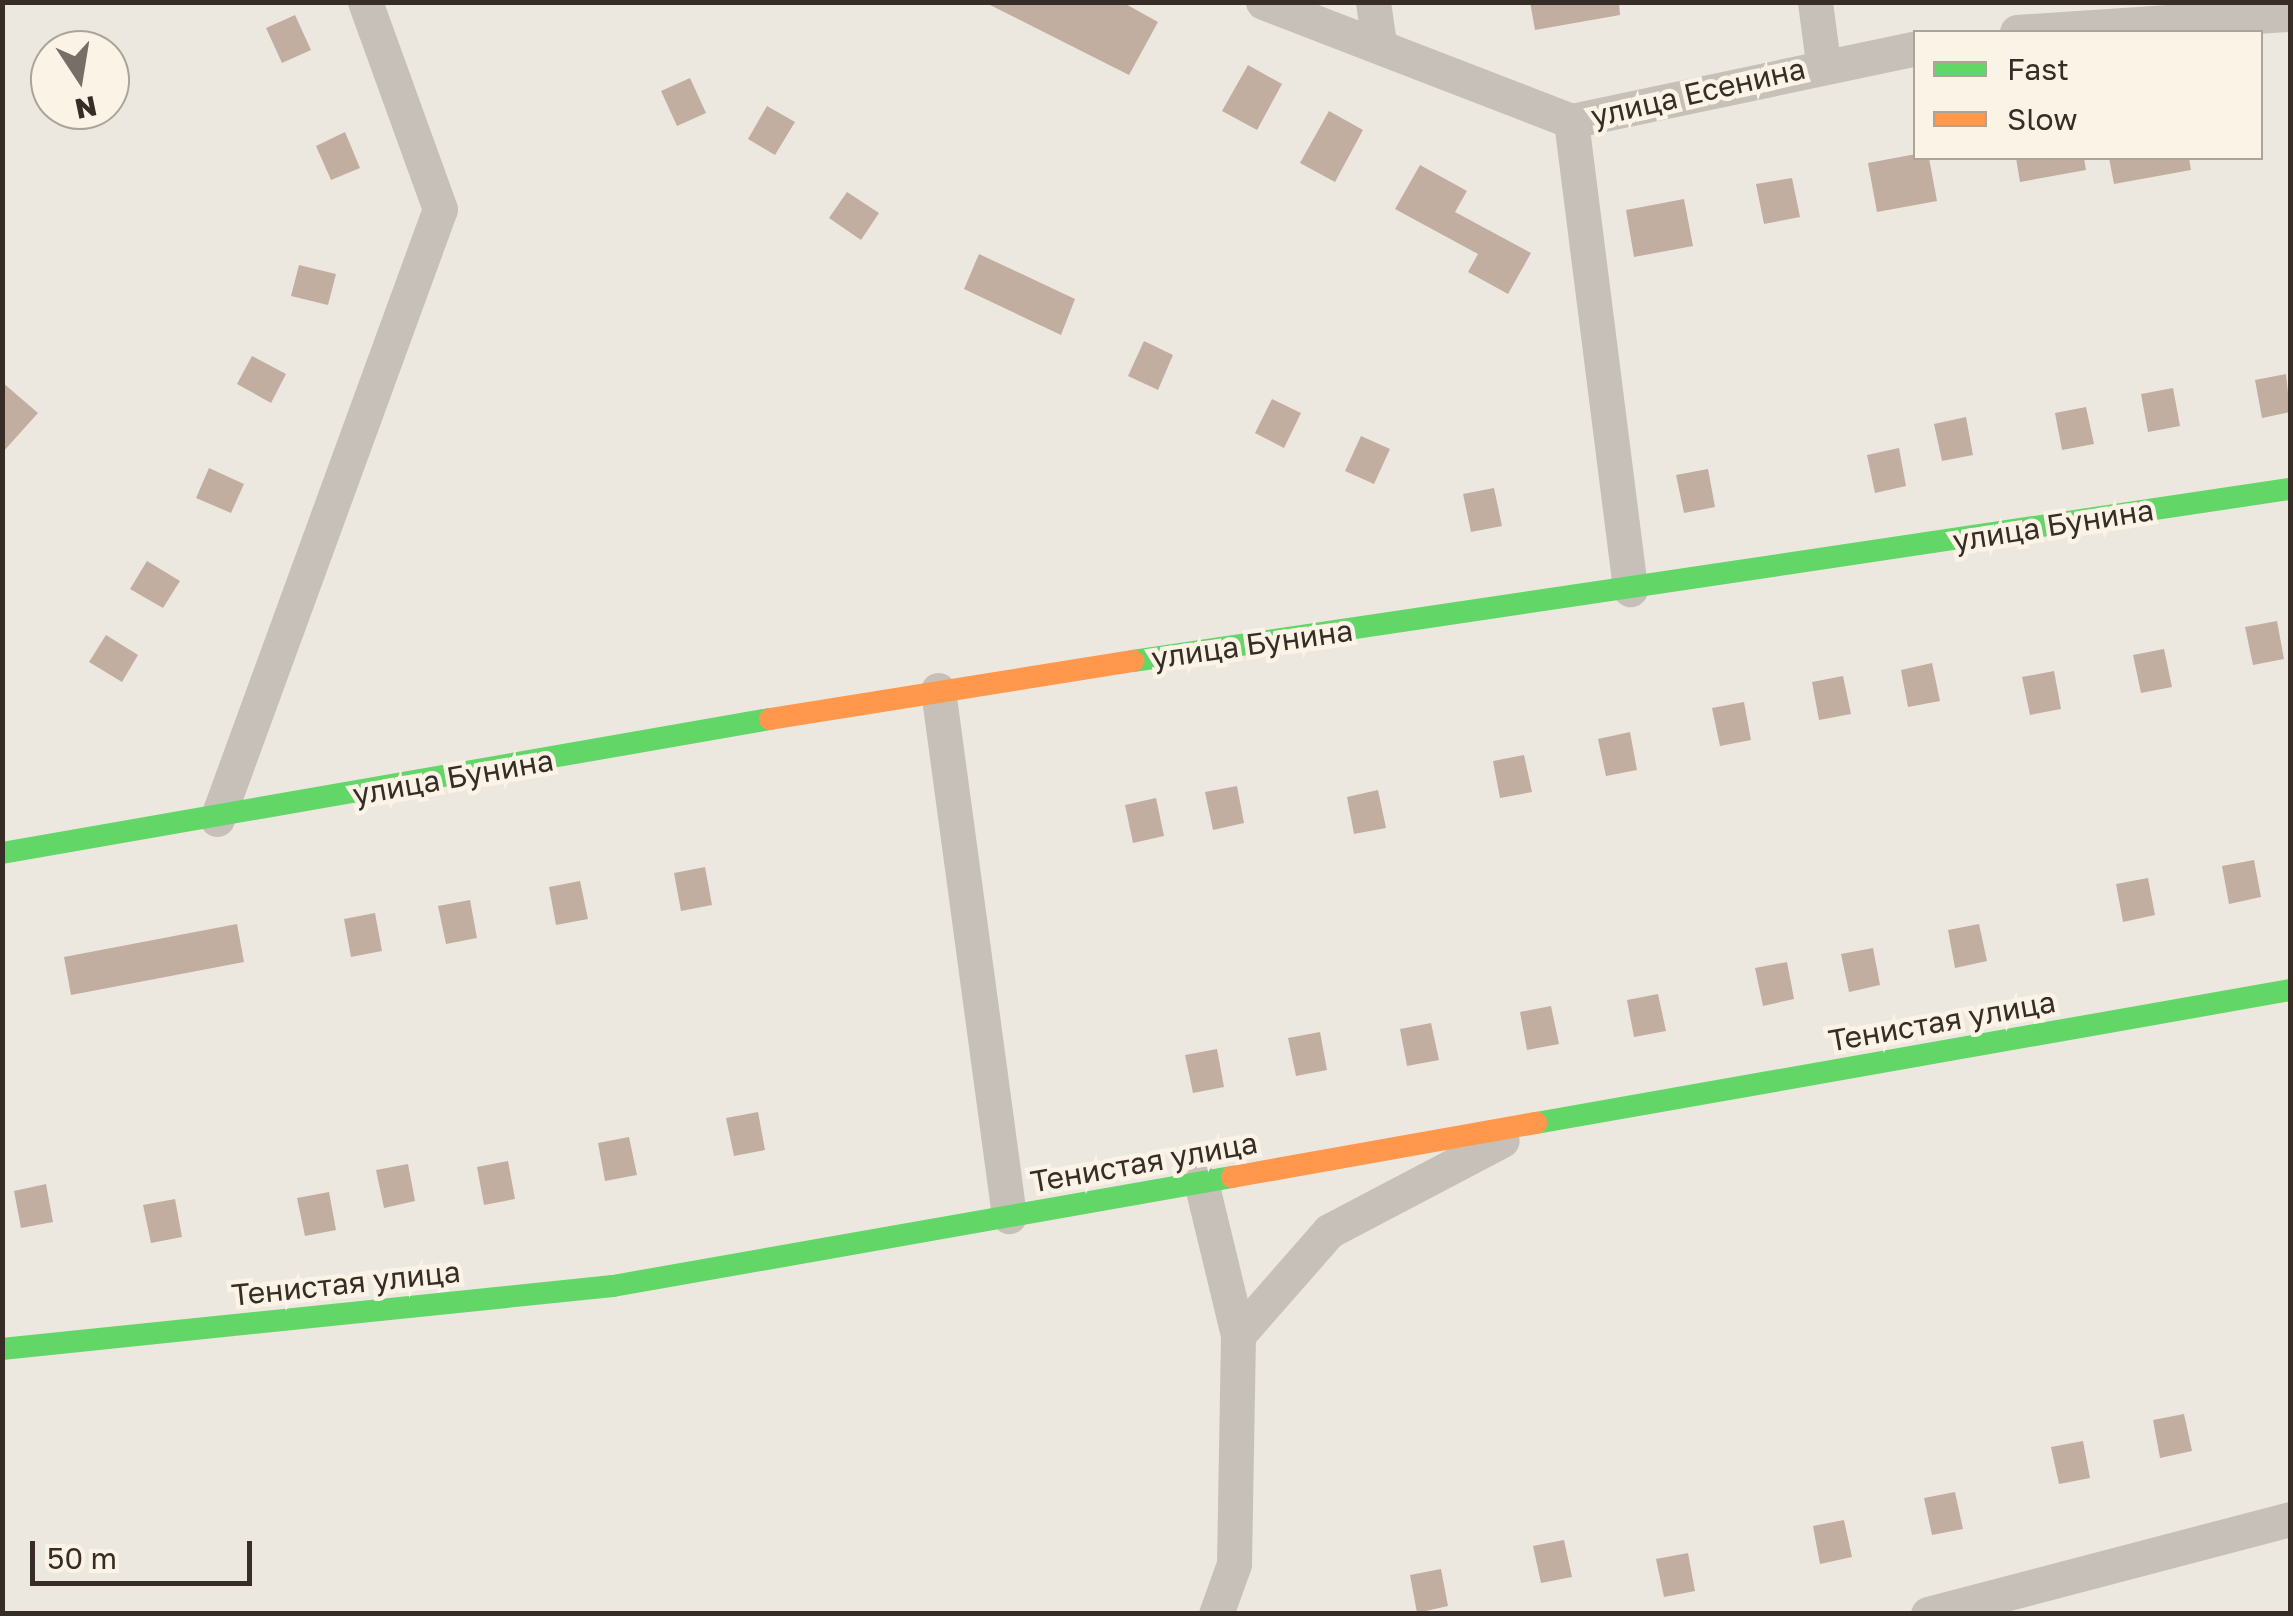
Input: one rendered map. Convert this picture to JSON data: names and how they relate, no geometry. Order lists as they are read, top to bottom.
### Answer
{
  "streets": {
    "street": ["улица Есенина", "улица Бунина", "Тенистая улица"]
  },
  "legend": ["Fast", "Slow"],
  "scale_bar": "50 m",
  "north": "bottom"
}
